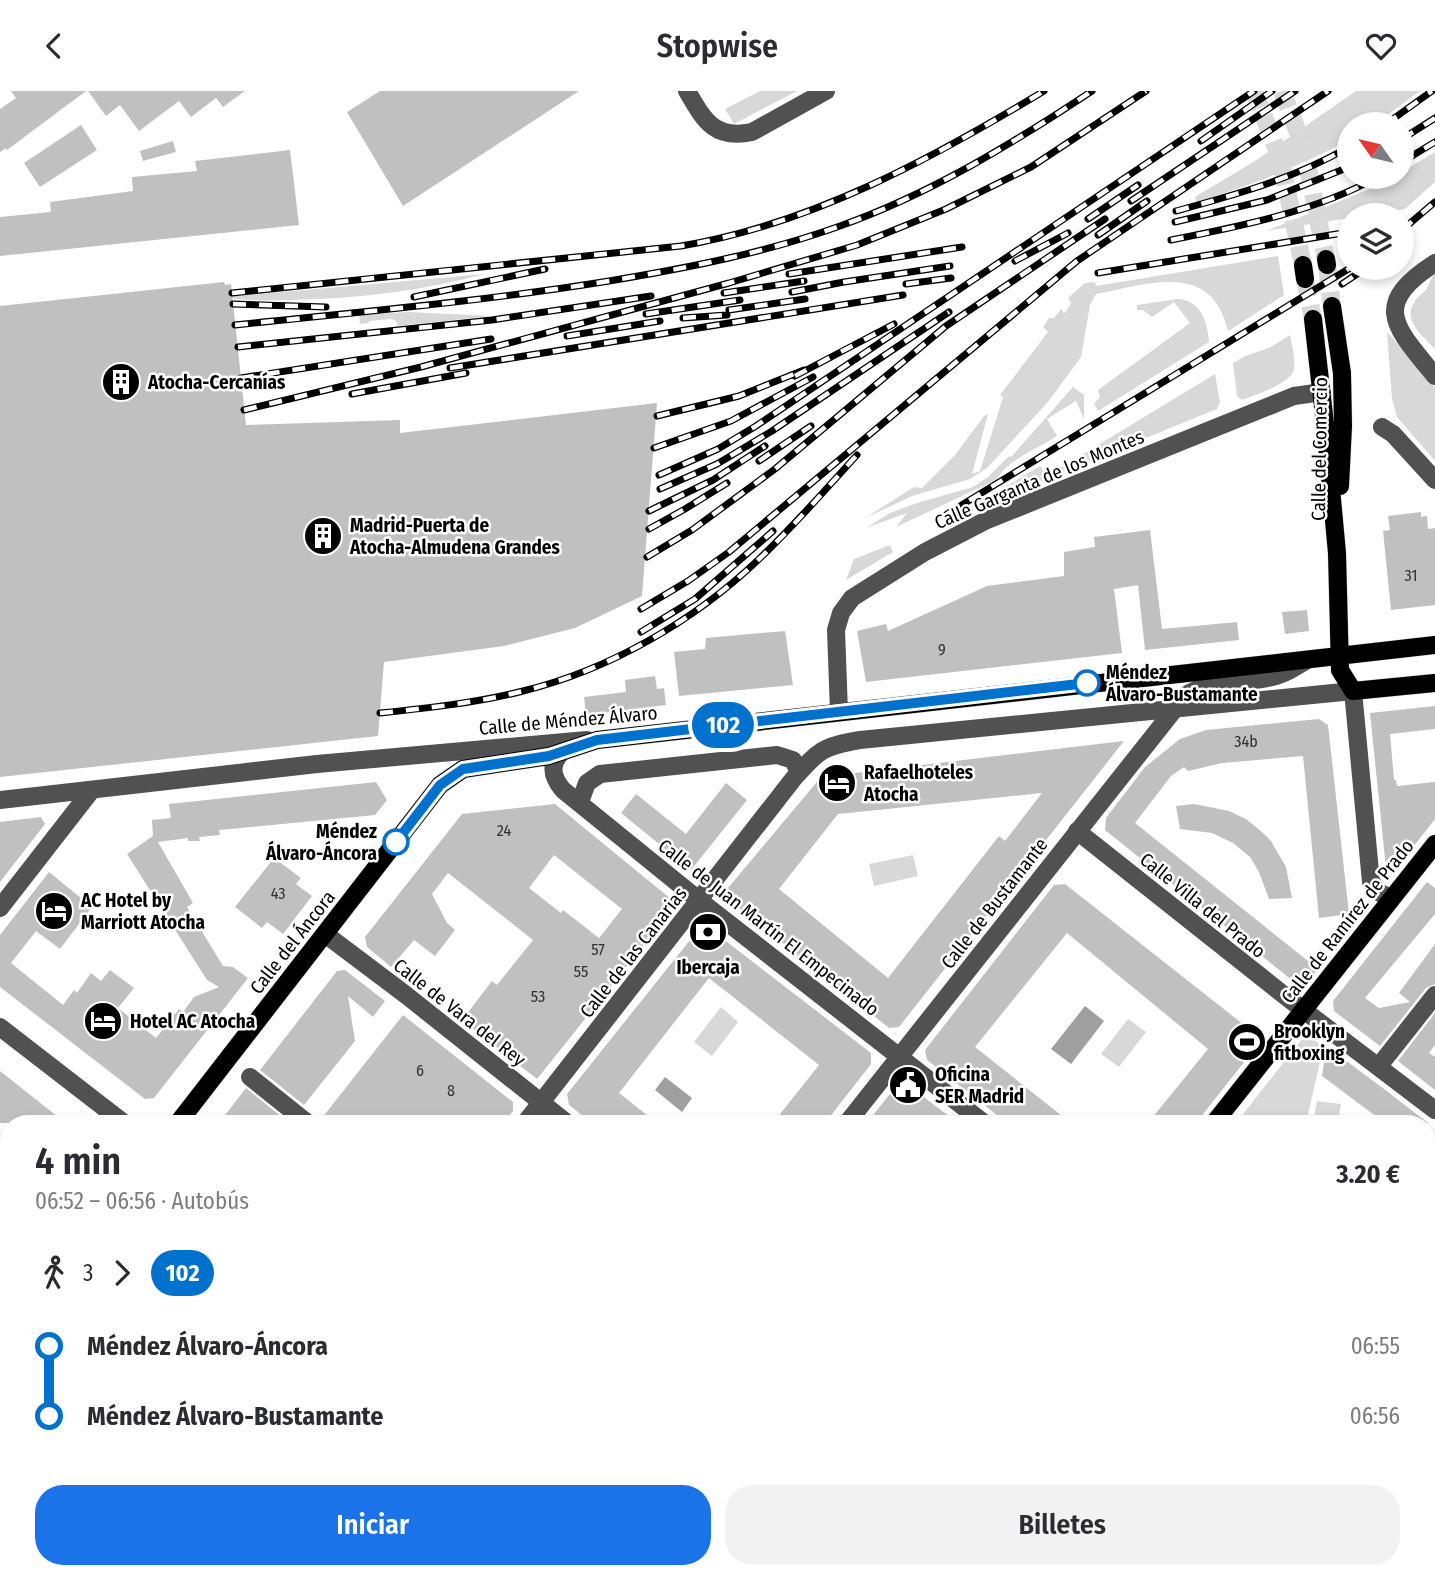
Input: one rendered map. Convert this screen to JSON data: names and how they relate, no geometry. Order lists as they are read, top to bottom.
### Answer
{
  "streets": {
    "main road": [
      "Calle del Comercio",
      "Calle de Méndez Álvaro",
      "Calle de Ramírez de Prado",
      "Calle del Áncora"
    ],
    "street": [
      "Calle Garganta de los Montes",
      "Calle de Bustamante",
      "Calle Villa del Prado",
      "Calle de Juan Martín El Empecinado",
      "Calle de las Canarias",
      "Calle de Vara del Rey"
    ]
  },
  "crossings": [
    ["Calle del Comercio", "Calle Garganta de los Montes"],
    ["Calle del Comercio", "Calle de Méndez Álvaro"],
    ["Calle Garganta de los Montes", "Calle de Méndez Álvaro"],
    ["Calle de Méndez Álvaro", "Calle de Bustamante"],
    ["Calle de Méndez Álvaro", "Calle del Áncora"],
    ["Calle de Bustamante", "Calle Villa del Prado"],
    ["Calle de Bustamante", "Calle de Juan Martín El Empecinado"],
    ["Calle Villa del Prado", "Calle de Ramírez de Prado"],
    ["Calle de Juan Martín El Empecinado", "Calle del Áncora"],
    ["Calle de Juan Martín El Empecinado", "Calle de las Canarias"],
    ["Calle del Áncora", "Calle de Vara del Rey"],
    ["Calle de las Canarias", "Calle de Vara del Rey"]
  ],
  "places": {
    "building": ["Atocha-Cercanías", "Madrid-Puerta de Atocha-Almudena Grandes"],
    "other": ["Méndez Álvaro-Bustamante", "Méndez Álvaro-Áncora"],
    "hotel": ["Rafaelhoteles Atocha", "AC Hotel by Marriott Atocha", "Hotel AC Atocha"],
    "bank": ["Ibercaja"],
    "sports": ["Brooklyn fitboxing"],
    "public building": ["Oficina SER Madrid"]
  },
  "lines": ["bus line 102"],
  "house_numbers": [
    "31",
    "9",
    "34b",
    "24",
    "43",
    "57",
    "55",
    "53",
    "6",
    "8"
  ],
  "north": "top left",
  "page": {
    "header": "Stopwise",
    "on_map": "102",
    "heading": ["4 min", "06:52 – 06:56 · Autobús", "3.20 €"],
    "legs": ["3", "102"],
    "list": [
      {
        "name": "Méndez Álvaro-Áncora",
        "value": "06:55"
      },
      {
        "name": "Méndez Álvaro-Bustamante",
        "value": "06:56"
      }
    ],
    "buttons": ["Iniciar", "Billetes"]
  }
}
